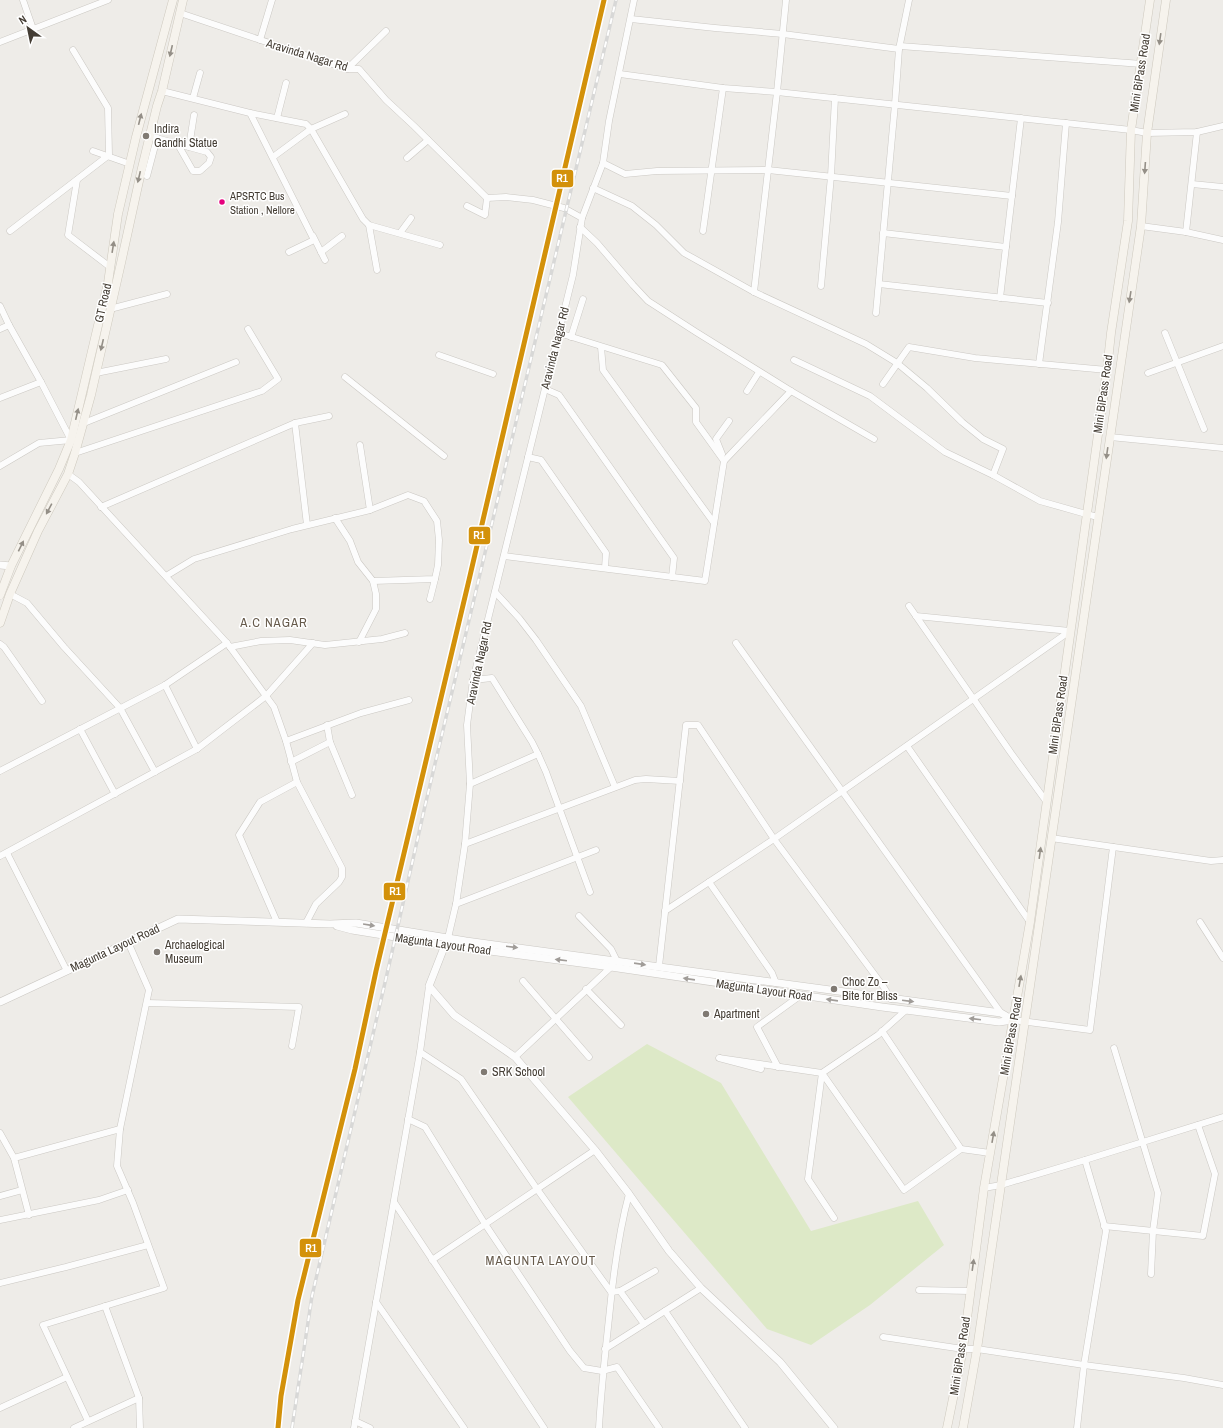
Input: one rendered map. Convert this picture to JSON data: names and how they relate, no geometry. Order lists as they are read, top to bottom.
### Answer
{
  "streets": {
    "main road": ["Mini BiPass Road", "GT Road"],
    "street": ["Aravinda Nagar Rd", "Magunta Layout Road"]
  },
  "crossings": [
    ["Aravinda Nagar Rd", "Magunta Layout Road"],
    ["Mini BiPass Road", "Magunta Layout Road"]
  ],
  "districts": ["A.C NAGAR", "MAGUNTA LAYOUT"],
  "places": [
    "Indira Gandhi Statue",
    "APSRTC Bus Station , Nellore",
    "Archaelogical Museum",
    "Choc Zo – Bite for Bliss",
    "Apartment",
    "SRK School"
  ],
  "lines": ["transit line R1"],
  "north": "top left"
}
